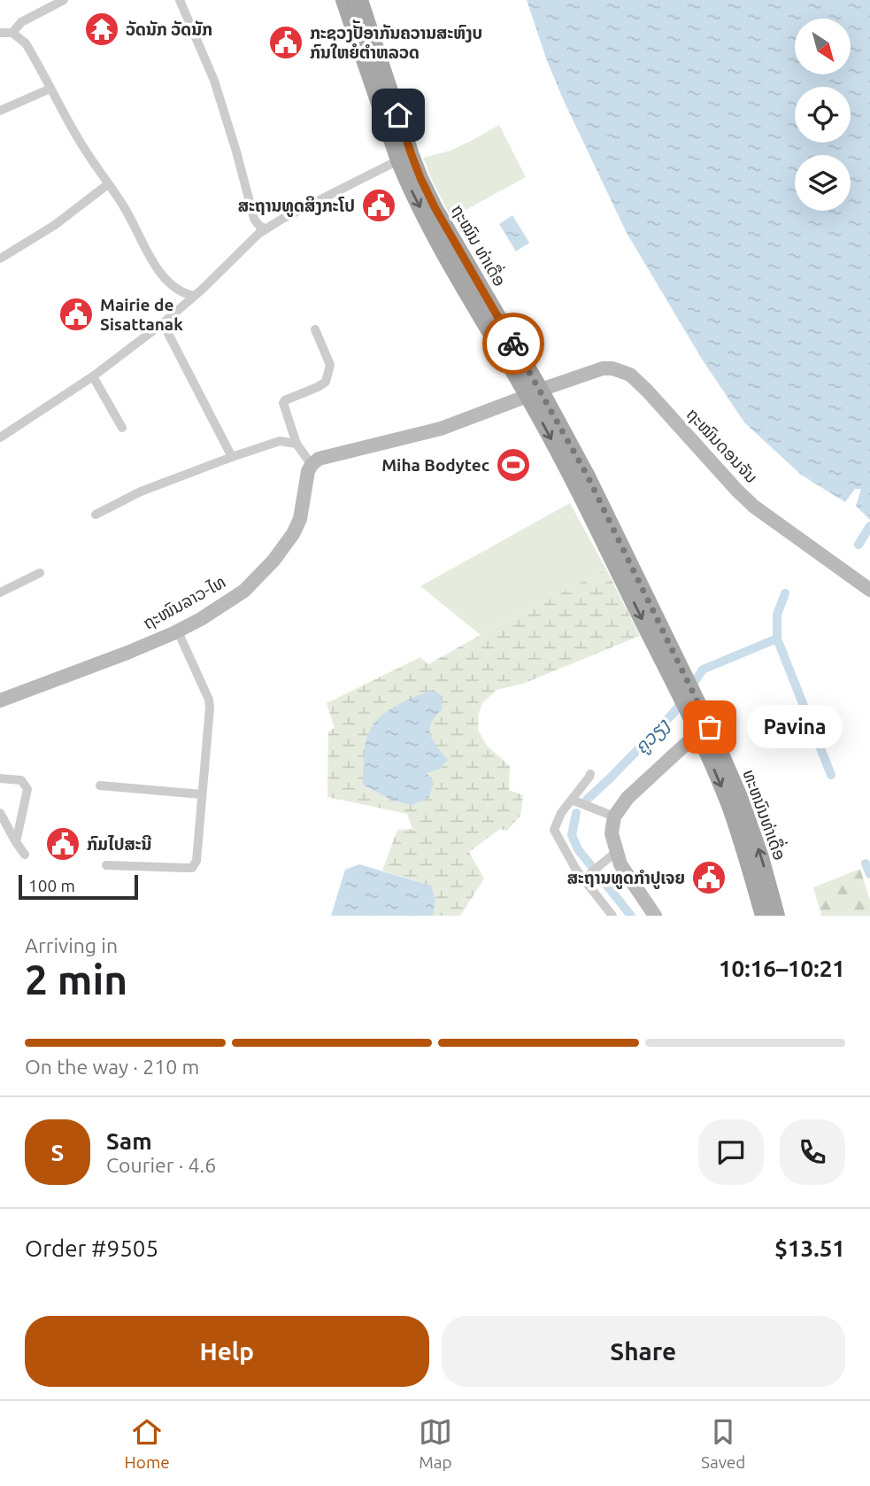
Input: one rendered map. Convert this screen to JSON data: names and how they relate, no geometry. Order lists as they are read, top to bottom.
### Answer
{
  "streets": {
    "main road": ["ຖະໝົນ ທ່າເດື່ອ", "ທະຫນົນທ່າເດື່ອ"],
    "street": ["ຖະໝົນດອນຈັນ", "ຖະໜົນລາວ-ໄທ"]
  },
  "crossings": [
    ["ຖະໝົນ ທ່າເດື່ອ", "ຖະໝົນດອນຈັນ"],
    ["ຖະໝົນ ທ່າເດື່ອ", "ທະຫນົນທ່າເດື່ອ"]
  ],
  "water": ["ຄູວຽງ"],
  "places": {
    "temple": ["ວັດນັກ ວັດນັກ"],
    "public building": [
      "ກະຊວງປັັອາກັນຄວານສະຫົງບ ກົນໃຫຍໍຕຳຫລວດ",
      "ສະຖານທູດສິງກະໂປ",
      "Mairie de Sisattanak",
      "ກົມໄປສະນີ",
      "ສະຖານທູດກຳປູເຈຍ"
    ],
    "sports": ["Miha Bodytec"],
    "other": ["Pavina"]
  },
  "scale_bar": "100 m",
  "north": "bottom right",
  "page": {
    "bubble": "Pavina",
    "scale": "100 m",
    "heading": ["2 min", "Arriving in", "10:16–10:21"],
    "panel": [
      "Sam",
      "Courier · 4.6",
      "Order #9505",
      "$13.51"
    ],
    "bar": "On the way · 210 m",
    "round": "S",
    "buttons": ["Help", "Share"],
    "tabs": ["Home", "Map", "Saved"]
  }
}
